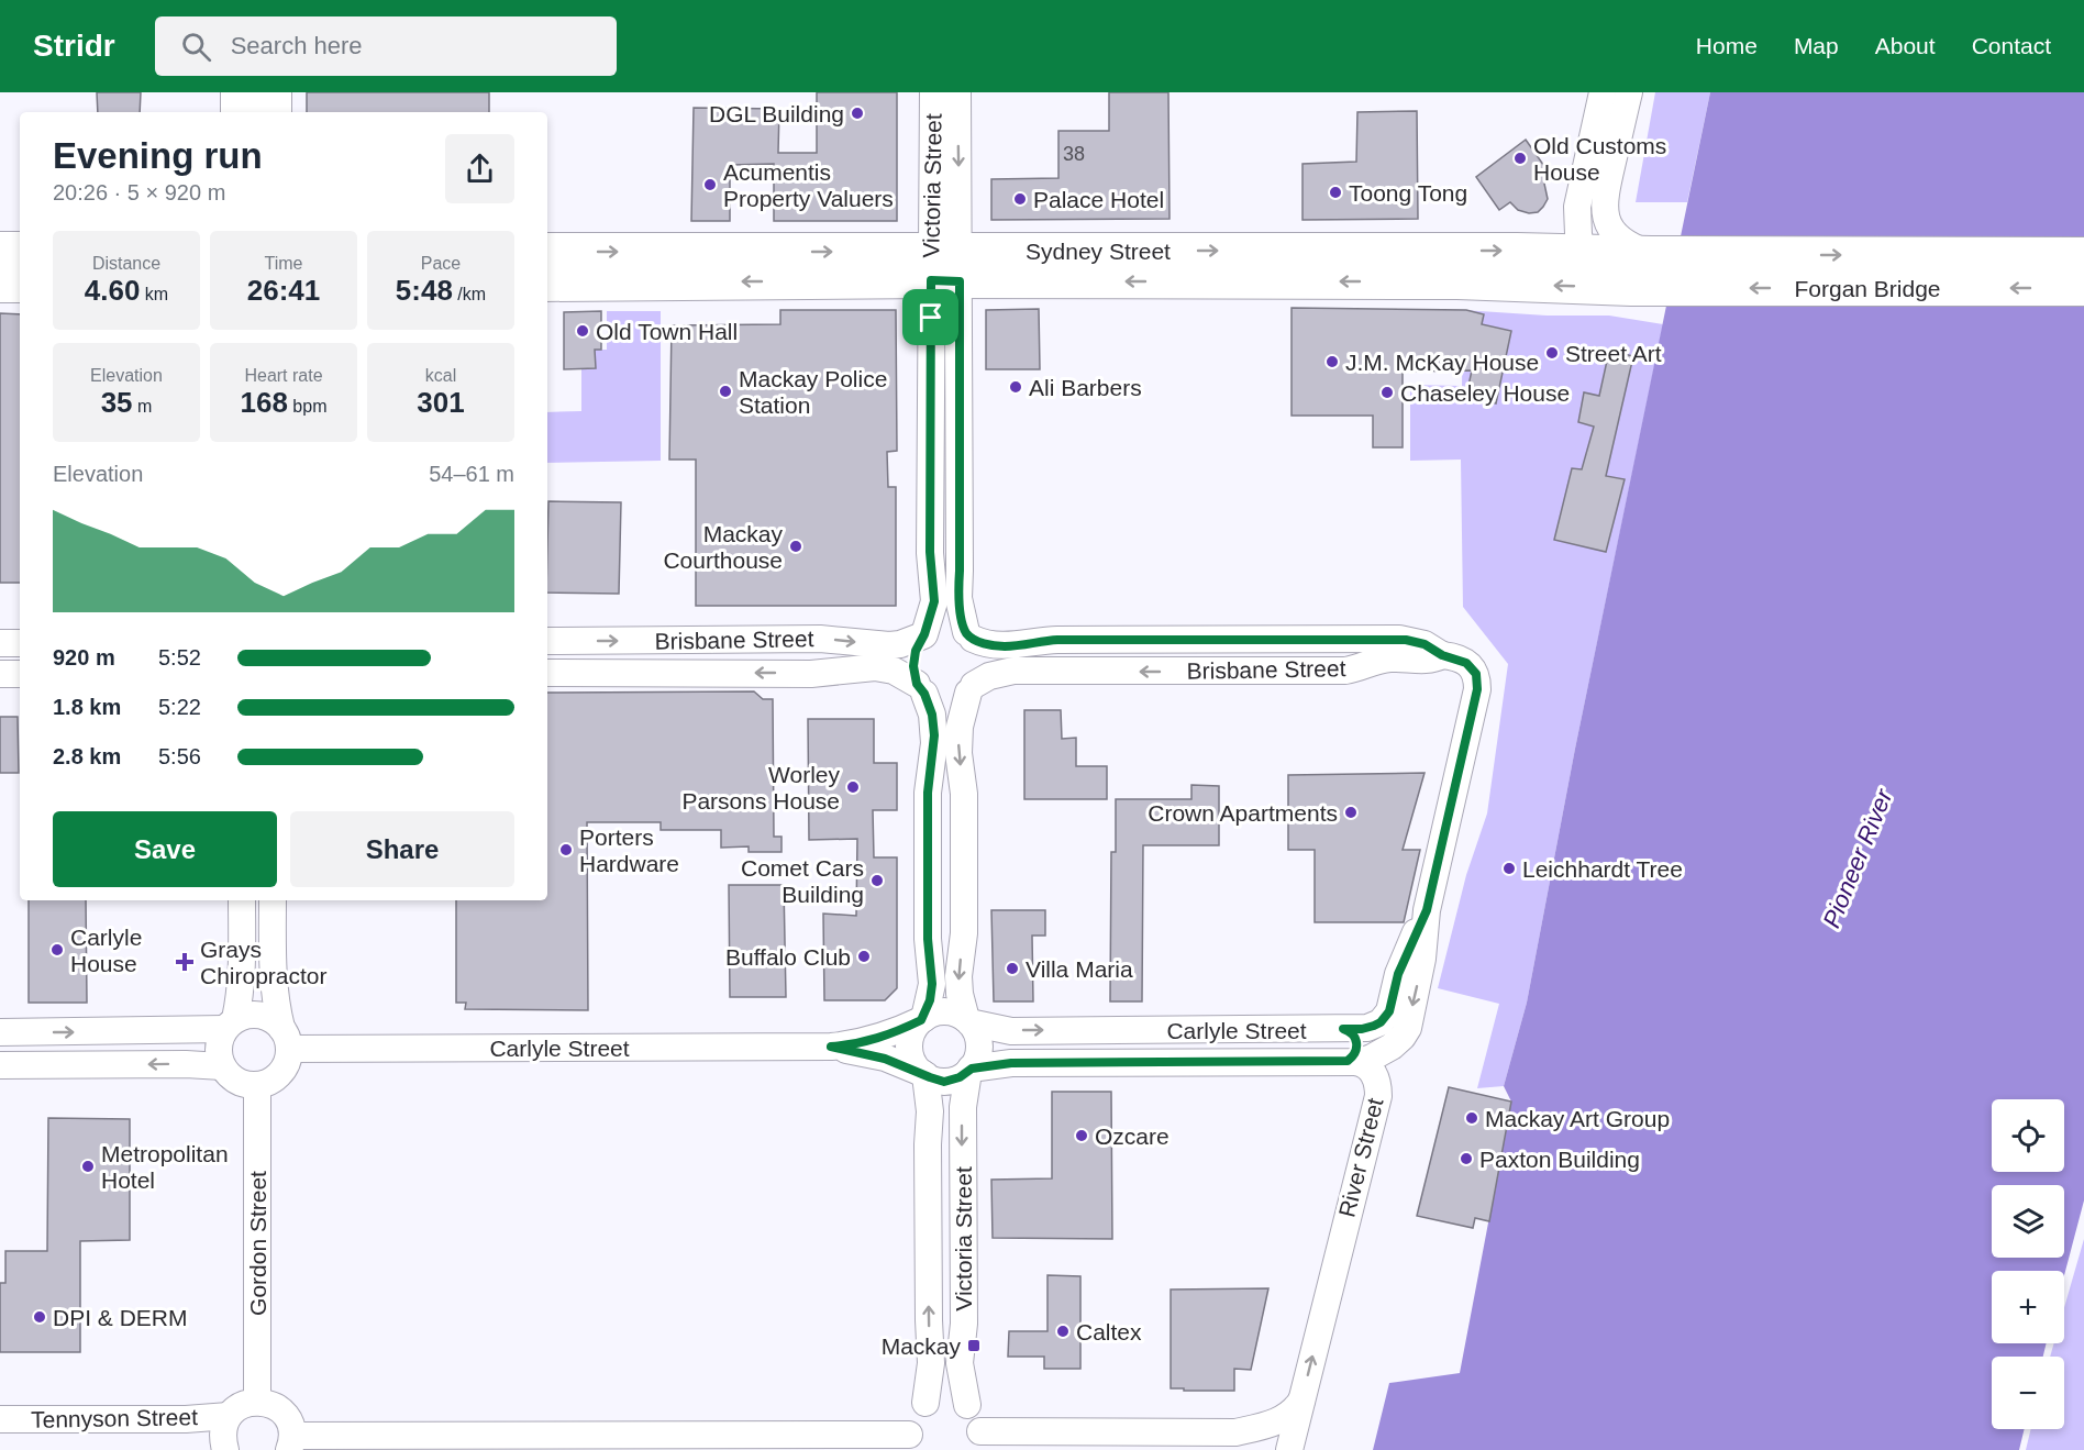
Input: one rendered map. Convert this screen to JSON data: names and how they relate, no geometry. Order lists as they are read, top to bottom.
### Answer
{
  "streets": {
    "main road": ["Sydney Street", "Forgan Bridge"],
    "street": [
      "Victoria Street",
      "Brisbane Street",
      "Carlyle Street",
      "River Street",
      "Gordon Street",
      "Tennyson Street"
    ]
  },
  "crossings": [
    ["Victoria Street", "Sydney Street"],
    ["Victoria Street", "Brisbane Street"],
    ["Victoria Street", "Carlyle Street"],
    ["Sydney Street", "Forgan Bridge"],
    ["Brisbane Street", "River Street"],
    ["Carlyle Street", "River Street"],
    ["Carlyle Street", "Gordon Street"]
  ],
  "water": ["Pioneer River"],
  "places": {
    "other": [
      "DGL Building",
      "Old Customs House",
      "Acumentis Property Valuers",
      "Toong Tong",
      "Palace Hotel",
      "Old Town Hall",
      "Street Art",
      "J.M. McKay House",
      "Ali Barbers",
      "Mackay Police Station",
      "Chaseley House",
      "Mackay Courthouse",
      "Worley Parsons House",
      "Crown Apartments",
      "Porters Hardware",
      "Leichhardt Tree",
      "Comet Cars Building",
      "Carlyle House",
      "Buffalo Club",
      "Villa Maria",
      "Mackay Art Group",
      "Ozcare",
      "Paxton Building",
      "Metropolitan Hotel",
      "DPI & DERM",
      "Caltex"
    ],
    "health": ["Grays Chiropractor"],
    "transit": ["Mackay"]
  },
  "house_numbers": ["38"],
  "page": {
    "header": "Stridr",
    "search": "Search here",
    "nav": [
      "Home",
      "Map",
      "About",
      "Contact"
    ],
    "heading": ["Evening run", "20:26 · 5 × 920 m"],
    "stats": [
      ["Distance", "4.60 km"],
      ["Time", "26:41"],
      ["Pace", "5:48 /km"],
      ["Elevation", "35 m"],
      ["Heart rate", "168 bpm"],
      ["kcal", "301"]
    ],
    "chart": ["Elevation", "54–61 m"],
    "list": [
      {
        "name": "920 m",
        "note": "5:52"
      },
      {
        "name": "1.8 km",
        "note": "5:22"
      },
      {
        "name": "2.8 km",
        "note": "5:56"
      }
    ],
    "buttons": ["Save", "Share"],
    "map_buttons": ["+", "−"]
  }
}
